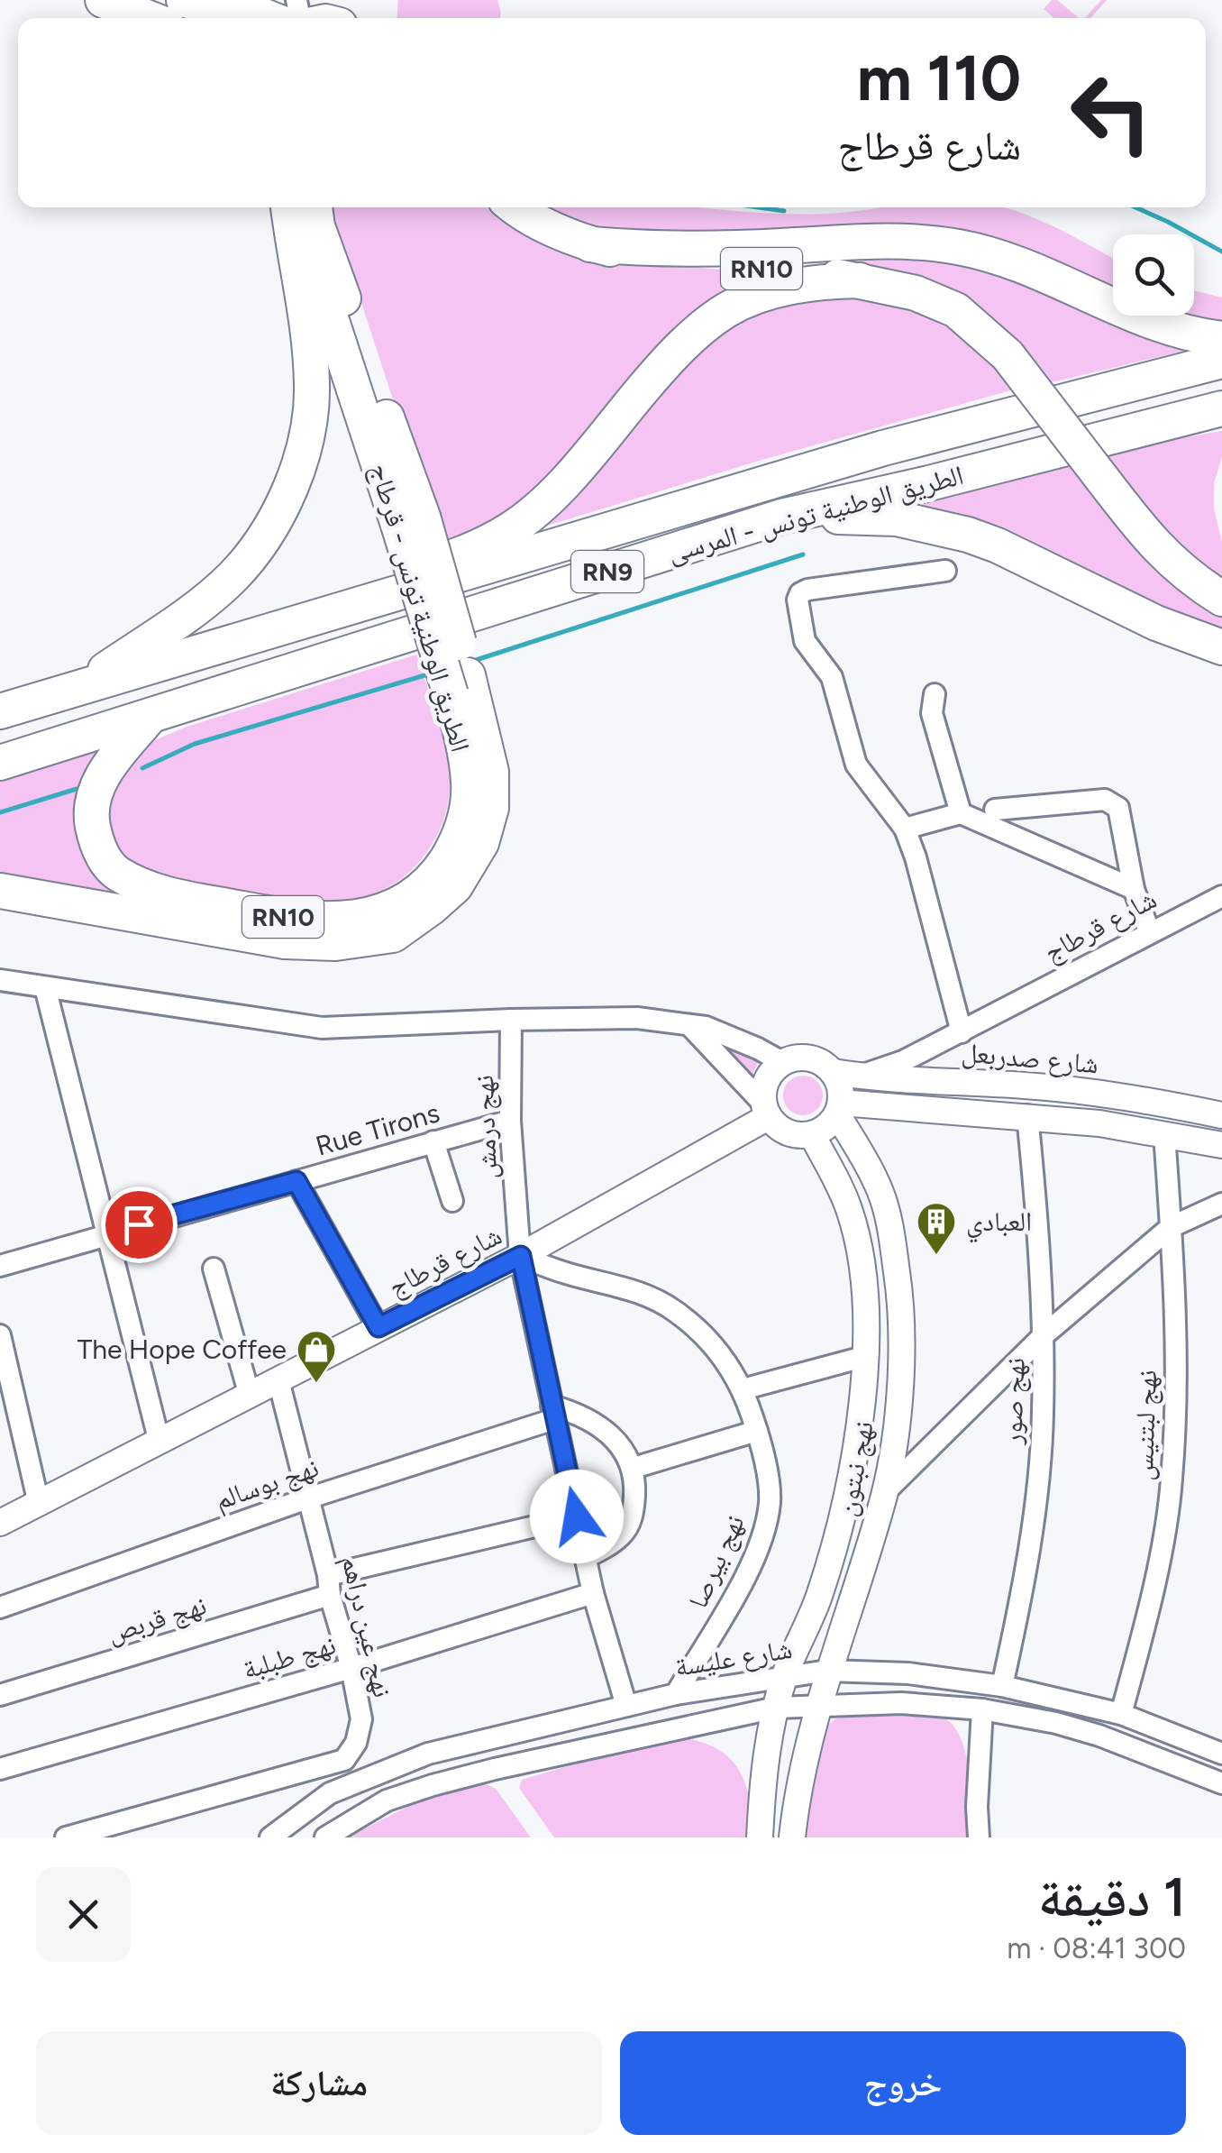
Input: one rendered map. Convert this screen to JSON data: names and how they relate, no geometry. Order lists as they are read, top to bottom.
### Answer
{
  "streets": {
    "highway": [
      "RN10",
      "الطريق الوطنية تونس - المرسى",
      "RN9",
      "الطريق الوطنية تونس - قرطاج"
    ],
    "street": [
      "شارع قرطاج",
      "شارع صدربعل",
      "نهج درمش",
      "Rue Tirons",
      "نهج صور",
      "نهج لبتنيس",
      "نهج نبتون",
      "نهج بوسالم",
      "نهج بيرصا",
      "نهج قربص",
      "نهج عين دراهم",
      "نهج طبلبة",
      "شارع عليسة"
    ]
  },
  "crossings": [
    ["الطريق الوطنية تونس - المرسى", "الطريق الوطنية تونس - قرطاج"],
    ["شارع قرطاج", "شارع صدربعل"],
    ["شارع قرطاج", "نهج درمش"],
    ["شارع قرطاج", "نهج نبتون"],
    ["شارع قرطاج", "نهج بيرصا"],
    ["شارع قرطاج", "نهج عين دراهم"],
    ["شارع صدربعل", "نهج نبتون"],
    ["نهج درمش", "Rue Tirons"],
    ["نهج درمش", "نهج بوسالم"],
    ["نهج درمش", "نهج بيرصا"],
    ["نهج درمش", "نهج قربص"],
    ["نهج درمش", "نهج طبلبة"],
    ["نهج درمش", "شارع عليسة"],
    ["نهج صور", "شارع عليسة"],
    ["نهج لبتنيس", "شارع عليسة"],
    ["نهج نبتون", "شارع عليسة"],
    ["نهج بوسالم", "نهج عين دراهم"],
    ["نهج بيرصا", "شارع عليسة"],
    ["نهج قربص", "نهج عين دراهم"],
    ["نهج عين دراهم", "نهج طبلبة"]
  ],
  "places": {
    "building": ["العبادي"],
    "shop": ["The Hope Coffee"]
  },
  "page": {
    "turn": ["110 m", "شارع قرطاج"],
    "heading": ["1 دقيقة", "300 m · 08:41"],
    "buttons": ["خروج", "مشاركة"]
  }
}
